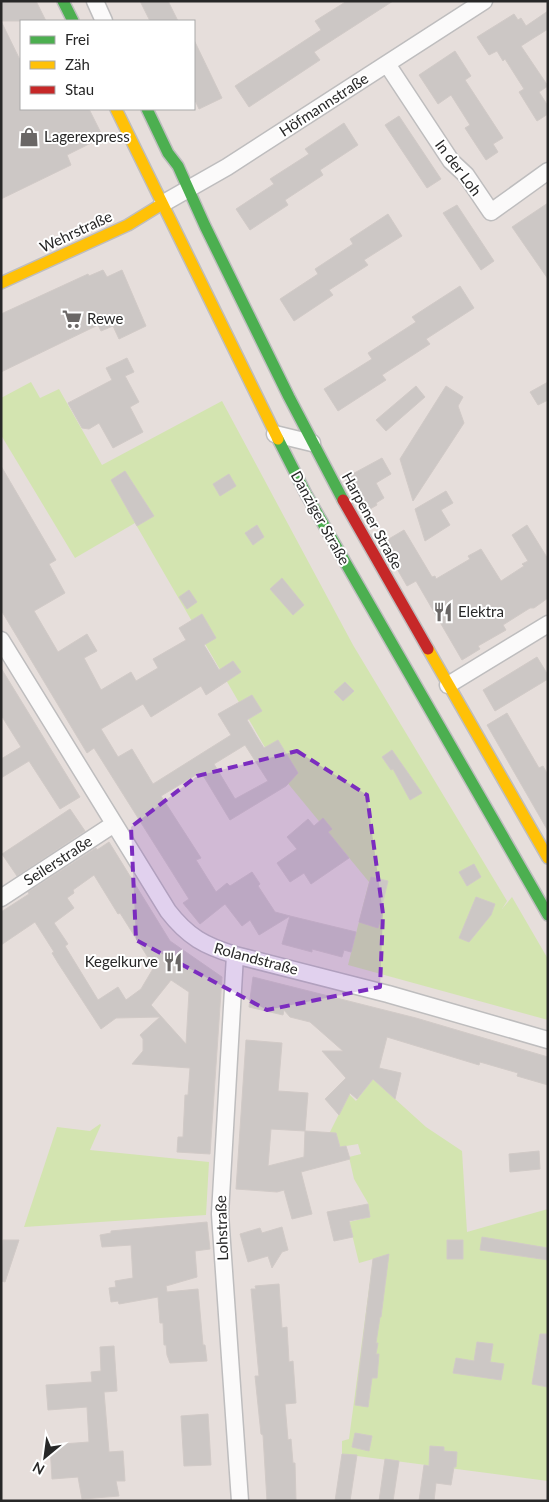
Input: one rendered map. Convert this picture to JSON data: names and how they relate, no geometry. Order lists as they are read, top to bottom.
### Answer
{
  "streets": {
    "street": [
      "Höfmannstraße",
      "In der Loh",
      "Wehrstraße",
      "Danziger Straße",
      "Harpener Straße",
      "Seilerstraße",
      "Rolandstraße",
      "Lohstraße"
    ]
  },
  "crossings": [
    ["Höfmannstraße", "In der Loh"],
    ["Höfmannstraße", "Wehrstraße"],
    ["Höfmannstraße", "Danziger Straße"],
    ["Höfmannstraße", "Harpener Straße"],
    ["Wehrstraße", "Danziger Straße"],
    ["Seilerstraße", "Rolandstraße"],
    ["Rolandstraße", "Lohstraße"]
  ],
  "places": {
    "shop": ["Lagerexpress"],
    "supermarket": ["Rewe"],
    "restaurant": ["Elektra", "Kegelkurve"]
  },
  "legend": ["Frei", "Zäh", "Stau"],
  "north": "bottom left"
}
